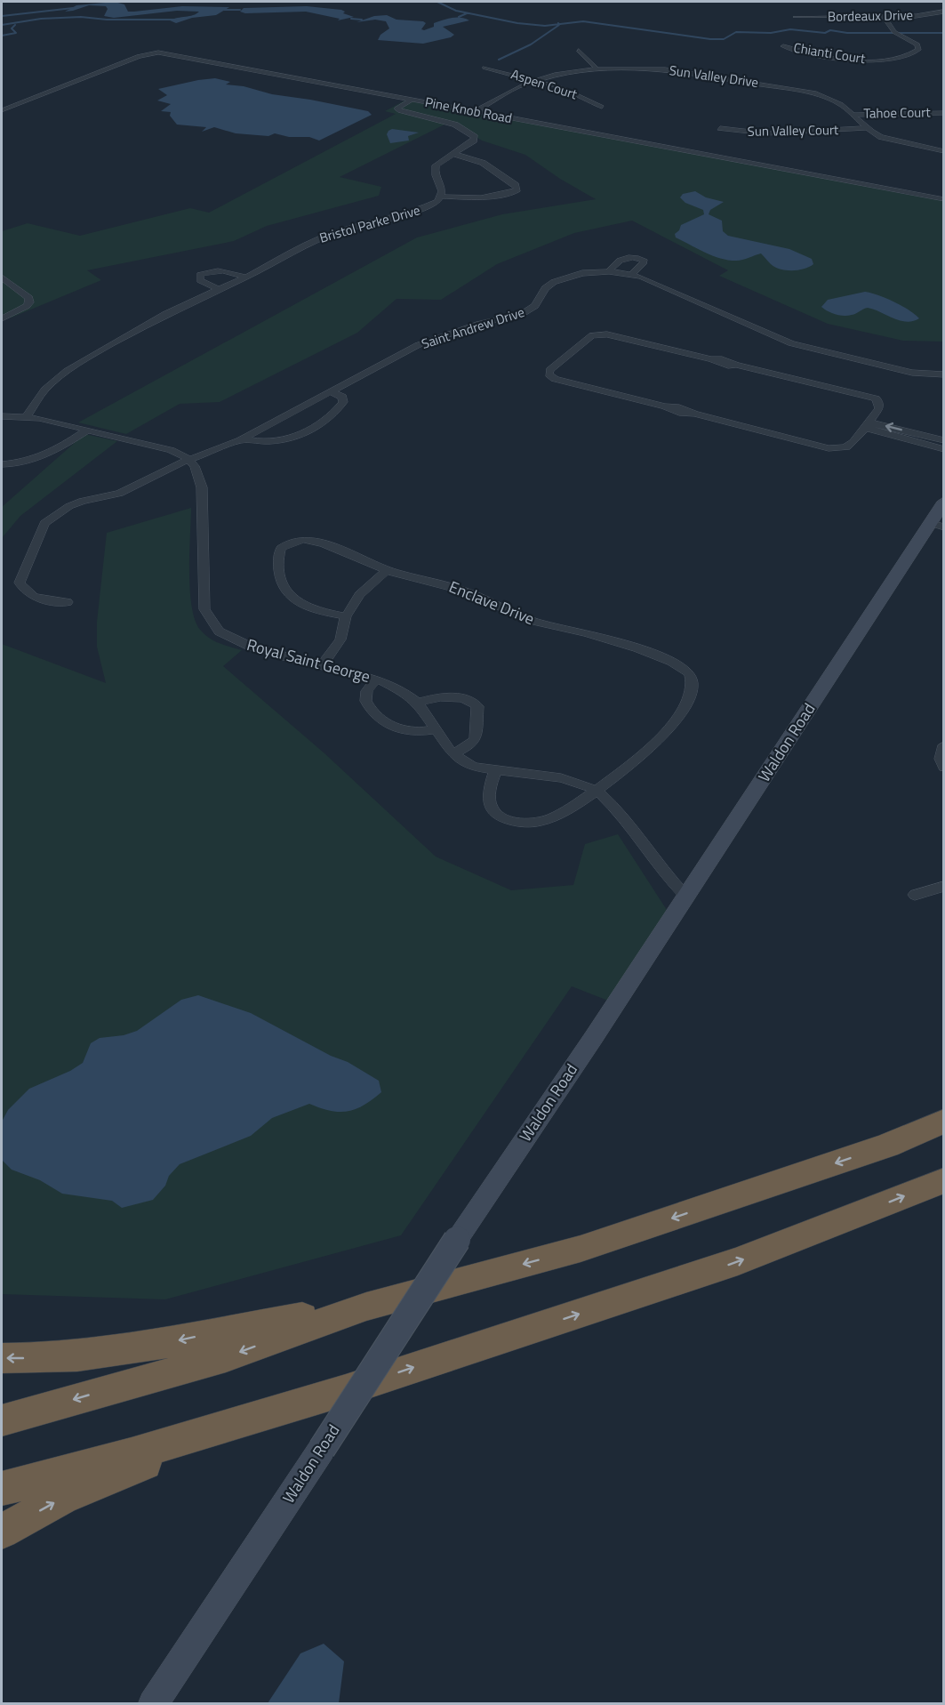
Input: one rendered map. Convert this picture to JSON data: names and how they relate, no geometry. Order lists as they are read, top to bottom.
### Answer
{
  "streets": {
    "street": [
      "Bordeaux Drive",
      "Chianti Court",
      "Sun Valley Drive",
      "Aspen Court",
      "Pine Knob Road",
      "Tahoe Court",
      "Sun Valley Court",
      "Bristol Parke Drive",
      "Saint Andrew Drive",
      "Enclave Drive",
      "Royal Saint George",
      "Waldon Road"
    ]
  },
  "crossings": [
    ["Bordeaux Drive", "Chianti Court"],
    ["Sun Valley Drive", "Aspen Court"],
    ["Sun Valley Drive", "Pine Knob Road"],
    ["Sun Valley Drive", "Tahoe Court"],
    ["Sun Valley Drive", "Sun Valley Court"],
    ["Saint Andrew Drive", "Royal Saint George"],
    ["Enclave Drive", "Royal Saint George"],
    ["Royal Saint George", "Waldon Road"]
  ]
}
